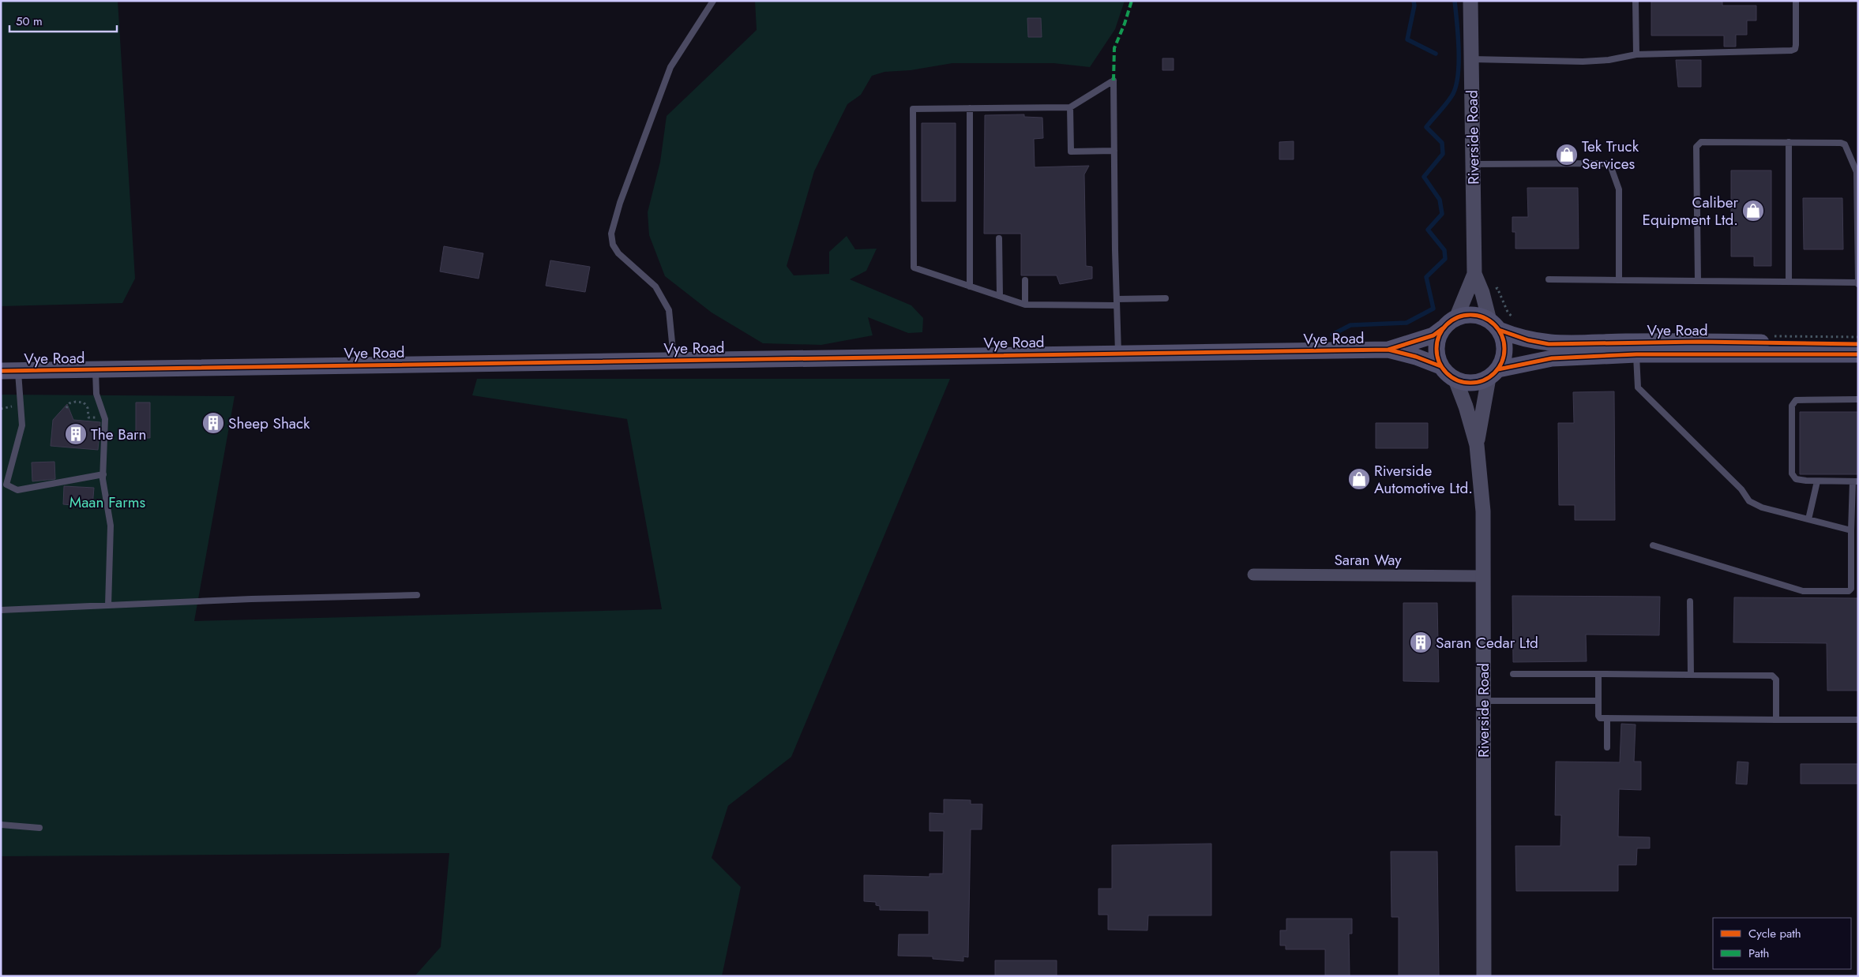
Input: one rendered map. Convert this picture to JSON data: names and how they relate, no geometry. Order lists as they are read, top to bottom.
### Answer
{
  "streets": {
    "main road": ["Vye Road"],
    "street": ["Riverside Road", "Saran Way"]
  },
  "crossings": [
    ["Riverside Road", "Vye Road"],
    ["Riverside Road", "Saran Way"]
  ],
  "parks": ["Maan Farms"],
  "places": {
    "shop": ["Tek Truck Services", "Caliber Equipment Ltd.", "Riverside Automotive Ltd."],
    "building": ["Sheep Shack", "The Barn", "Saran Cedar Ltd"]
  },
  "legend": ["Cycle path", "Path"],
  "scale_bar": "50 m"
}
